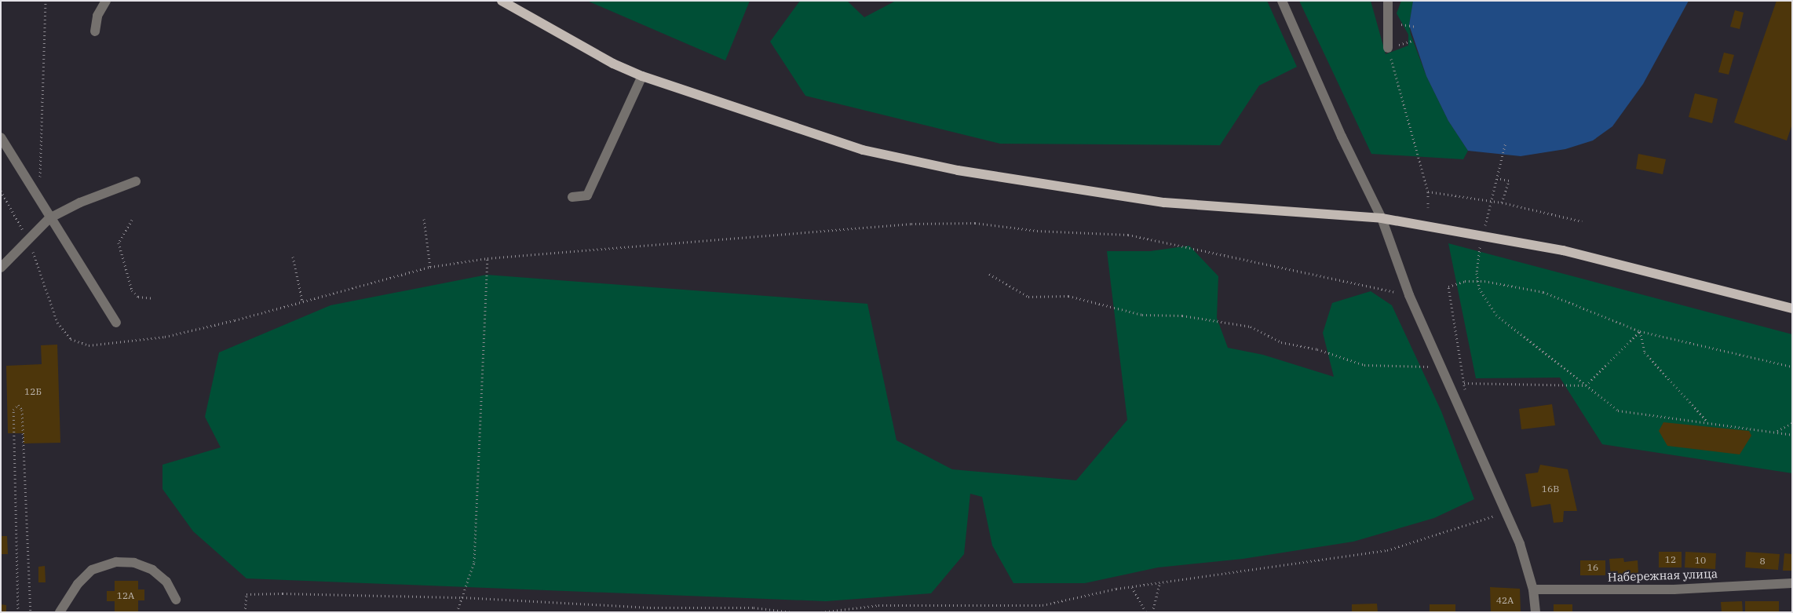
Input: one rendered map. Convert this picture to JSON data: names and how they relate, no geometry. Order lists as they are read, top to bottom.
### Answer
{
  "streets": {
    "street": ["Набережная улица"]
  },
  "house_numbers": [
    "12Б",
    "16В",
    "12",
    "10",
    "8",
    "16",
    "12А",
    "42А"
  ]
}
